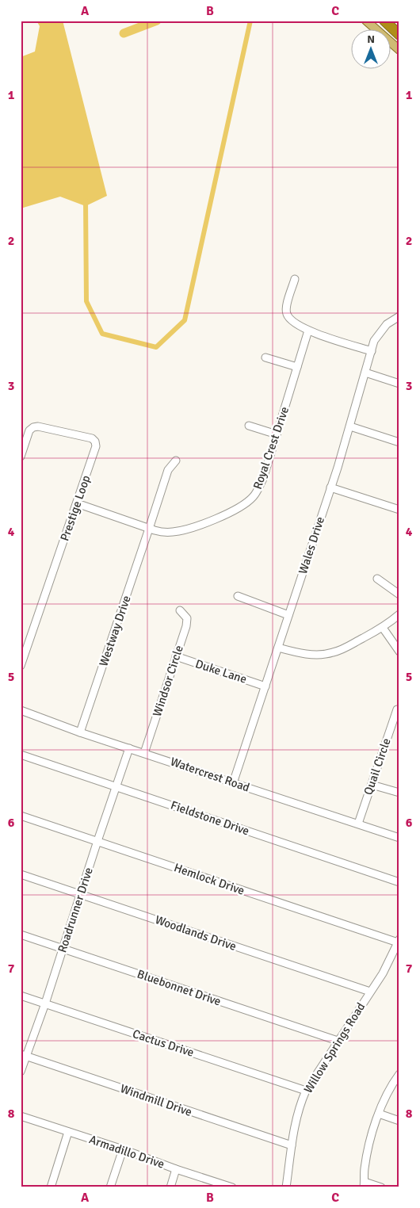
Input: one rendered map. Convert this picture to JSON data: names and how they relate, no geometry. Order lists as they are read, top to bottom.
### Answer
{
  "streets": {
    "street": [
      "Royal Crest Drive",
      "Prestige Loop",
      "Wales Drive",
      "Westway Drive",
      "Duke Lane",
      "Windsor Circle",
      "Quail Circle",
      "Watercrest Road",
      "Fieldstone Drive",
      "Hemlock Drive",
      "Roadrunner Drive",
      "Woodlands Drive",
      "Bluebonnet Drive",
      "Cactus Drive",
      "Willow Springs Road",
      "Windmill Drive",
      "Armadillo Drive"
    ]
  },
  "crossings": [
    ["Royal Crest Drive", "Prestige Loop"],
    ["Royal Crest Drive", "Westway Drive"],
    ["Wales Drive", "Duke Lane"],
    ["Wales Drive", "Watercrest Road"],
    ["Westway Drive", "Watercrest Road"],
    ["Duke Lane", "Windsor Circle"],
    ["Windsor Circle", "Watercrest Road"],
    ["Quail Circle", "Watercrest Road"],
    ["Watercrest Road", "Roadrunner Drive"],
    ["Fieldstone Drive", "Roadrunner Drive"],
    ["Hemlock Drive", "Roadrunner Drive"],
    ["Hemlock Drive", "Willow Springs Road"],
    ["Roadrunner Drive", "Woodlands Drive"],
    ["Roadrunner Drive", "Bluebonnet Drive"],
    ["Roadrunner Drive", "Cactus Drive"],
    ["Roadrunner Drive", "Windmill Drive"],
    ["Woodlands Drive", "Willow Springs Road"],
    ["Bluebonnet Drive", "Willow Springs Road"],
    ["Cactus Drive", "Willow Springs Road"],
    ["Willow Springs Road", "Windmill Drive"]
  ],
  "north": "top",
  "grid": {
    "columns": ["A", "B", "C"],
    "rows": [
      "1",
      "2",
      "3",
      "4",
      "5",
      "6",
      "7",
      "8"
    ]
  }
}
